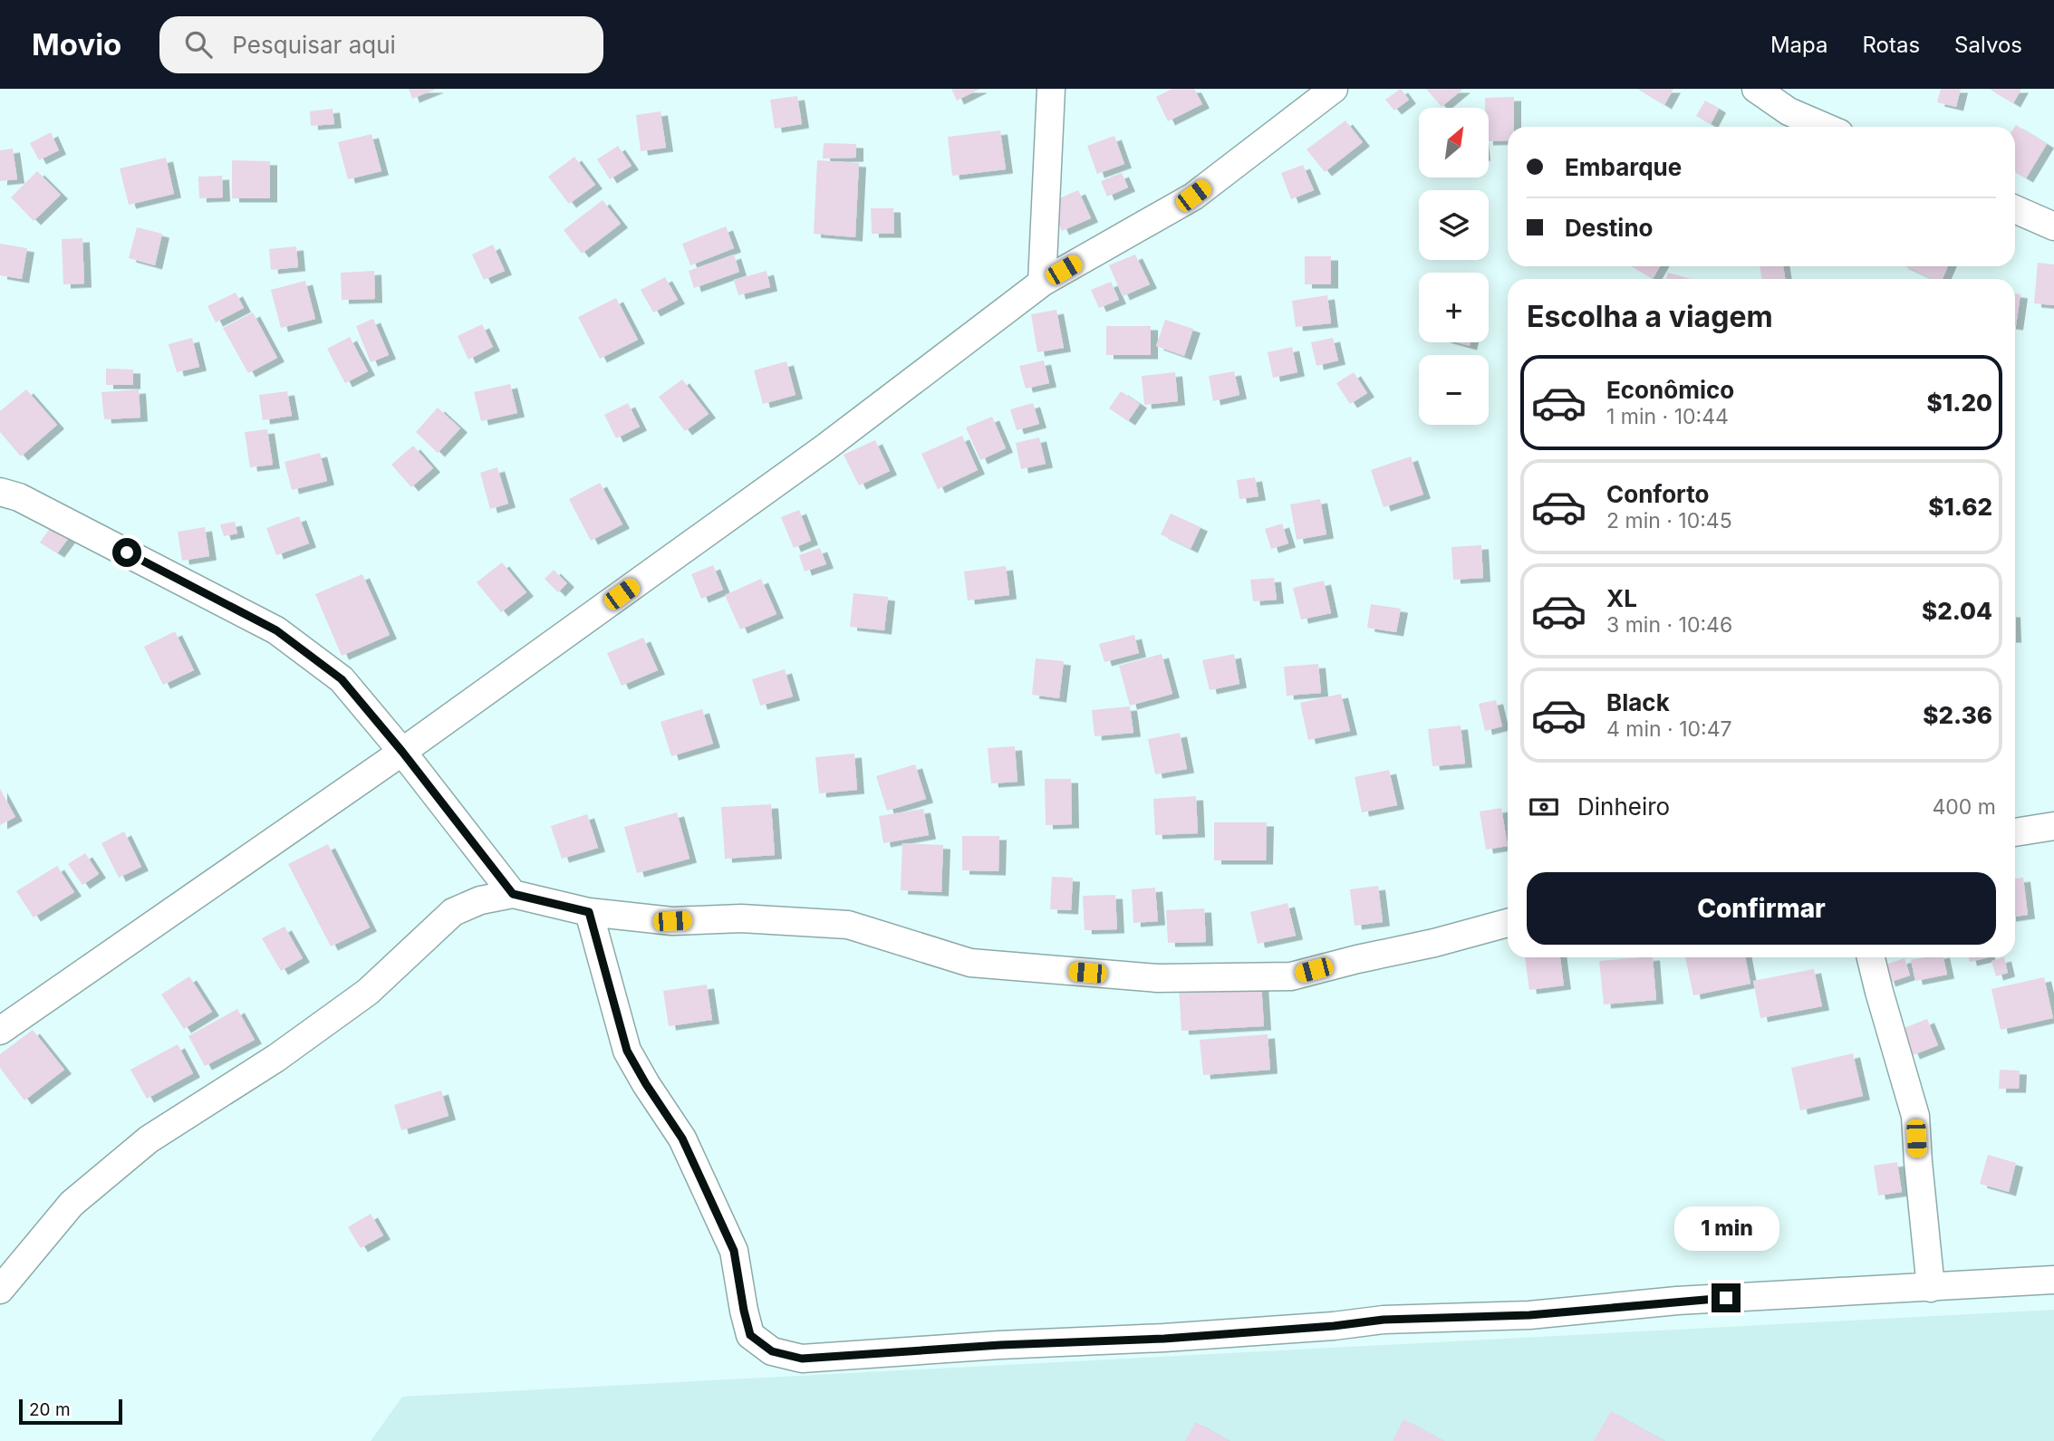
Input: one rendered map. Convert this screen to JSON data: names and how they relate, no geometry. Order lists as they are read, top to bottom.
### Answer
{
  "scale_bar": "20 m",
  "north": "top right",
  "page": {
    "header": "Movio",
    "search": "Pesquisar aqui",
    "nav": ["Mapa", "Rotas", "Salvos"],
    "map_buttons": ["+", "−"],
    "banner": ["Embarque", "Destino"],
    "heading": "Escolha a viagem",
    "list": [
      {
        "name": "Econômico",
        "note": "1 min · 10:44",
        "value": "$1.20"
      },
      {
        "name": "Conforto",
        "note": "2 min · 10:45",
        "value": "$1.62"
      },
      {
        "name": "XL",
        "note": "3 min · 10:46",
        "value": "$2.04"
      },
      {
        "name": "Black",
        "note": "4 min · 10:47",
        "value": "$2.36"
      }
    ],
    "pay": ["Dinheiro", "400 m"],
    "buttons": "Confirmar",
    "bubble": "1 min",
    "scale": "20 m"
  }
}
